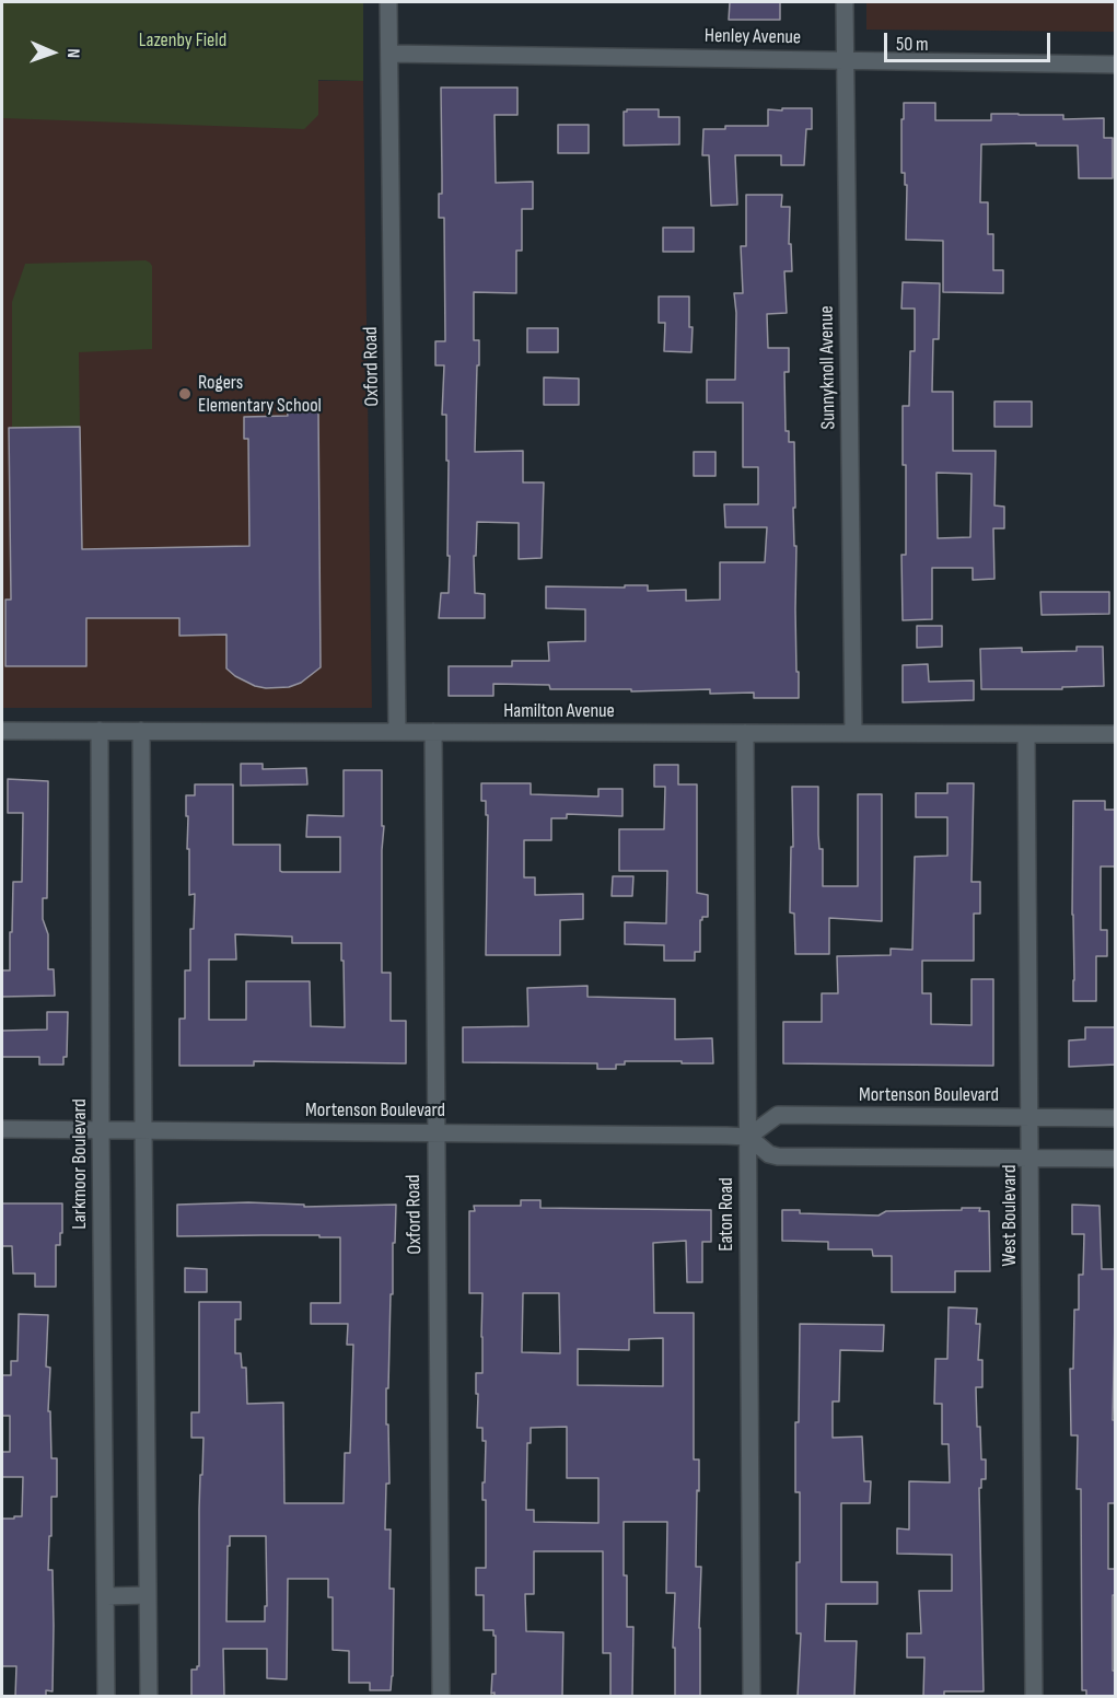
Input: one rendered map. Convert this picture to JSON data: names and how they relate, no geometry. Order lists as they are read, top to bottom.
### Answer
{
  "streets": {
    "street": [
      "Henley Avenue",
      "Oxford Road",
      "Sunnyknoll Avenue",
      "Hamilton Avenue",
      "Mortenson Boulevard",
      "Larkmoor Boulevard",
      "Eaton Road",
      "West Boulevard"
    ]
  },
  "crossings": [
    ["Henley Avenue", "Oxford Road"],
    ["Henley Avenue", "Sunnyknoll Avenue"],
    ["Oxford Road", "Hamilton Avenue"],
    ["Oxford Road", "Mortenson Boulevard"],
    ["Sunnyknoll Avenue", "Hamilton Avenue"],
    ["Hamilton Avenue", "Larkmoor Boulevard"],
    ["Hamilton Avenue", "Eaton Road"],
    ["Hamilton Avenue", "West Boulevard"],
    ["Mortenson Boulevard", "Larkmoor Boulevard"],
    ["Mortenson Boulevard", "Eaton Road"],
    ["Mortenson Boulevard", "West Boulevard"]
  ],
  "parks": ["Lazenby Field"],
  "places": ["Rogers Elementary School"],
  "scale_bar": "50 m",
  "north": "right"
}
